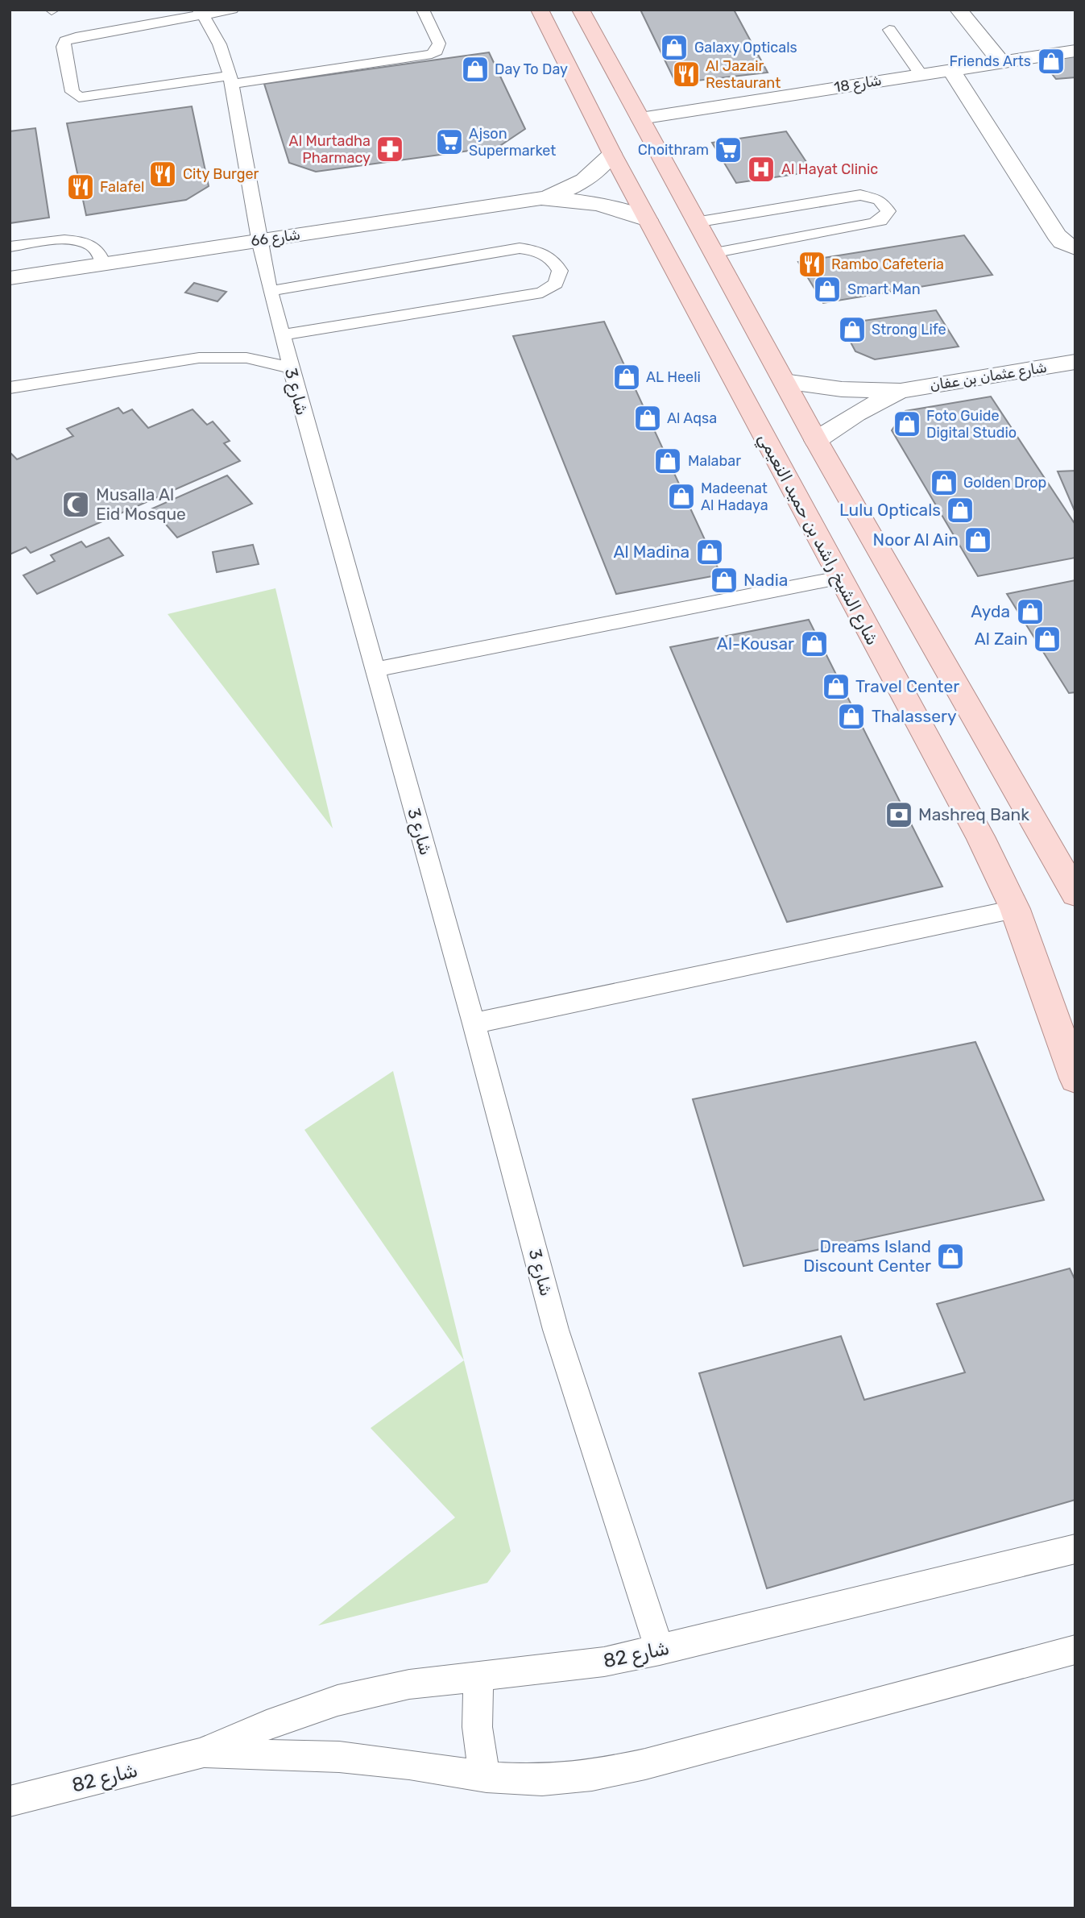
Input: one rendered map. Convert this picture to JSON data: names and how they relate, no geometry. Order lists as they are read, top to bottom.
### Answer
{
  "streets": {
    "main road": ["شارع الشيخ راشد بن حميد النعيمي"],
    "street": ["شارع 18", "شارع 66", "شارع عثمان بن عفان"],
    "lane": ["شارع 3", "شارع 82"]
  },
  "crossings": [
    ["شارع 66", "شارع 3"],
    ["شارع 66", "شارع الشيخ راشد بن حميد النعيمي"],
    ["شارع 3", "شارع 82"]
  ],
  "places": {
    "shop": [
      "Galaxy Opticals",
      "Friends Arts",
      "Day To Day",
      "Smart Man",
      "Strong Life",
      "AL Heeli",
      "Al Aqsa",
      "Foto Guide Digital Studio",
      "Malabar",
      "Golden Drop",
      "Madeenat Al Hadaya",
      "Lulu Opticals",
      "Noor Al Ain",
      "Al Madina",
      "Nadia",
      "Ayda",
      "Al Zain",
      "Al-Kousar",
      "Travel Center",
      "Thalassery",
      "Dreams Island Discount Center"
    ],
    "restaurant": [
      "Al Jazair Restaurant",
      "City Burger",
      "Falafel",
      "Rambo Cafeteria"
    ],
    "supermarket": ["Ajson Supermarket", "Choithram"],
    "pharmacy": ["Al Murtadha Pharmacy"],
    "hospital": ["Al Hayat Clinic"],
    "mosque": ["Musalla Al Eid Mosque"],
    "bank": ["Mashreq Bank"]
  }
}
